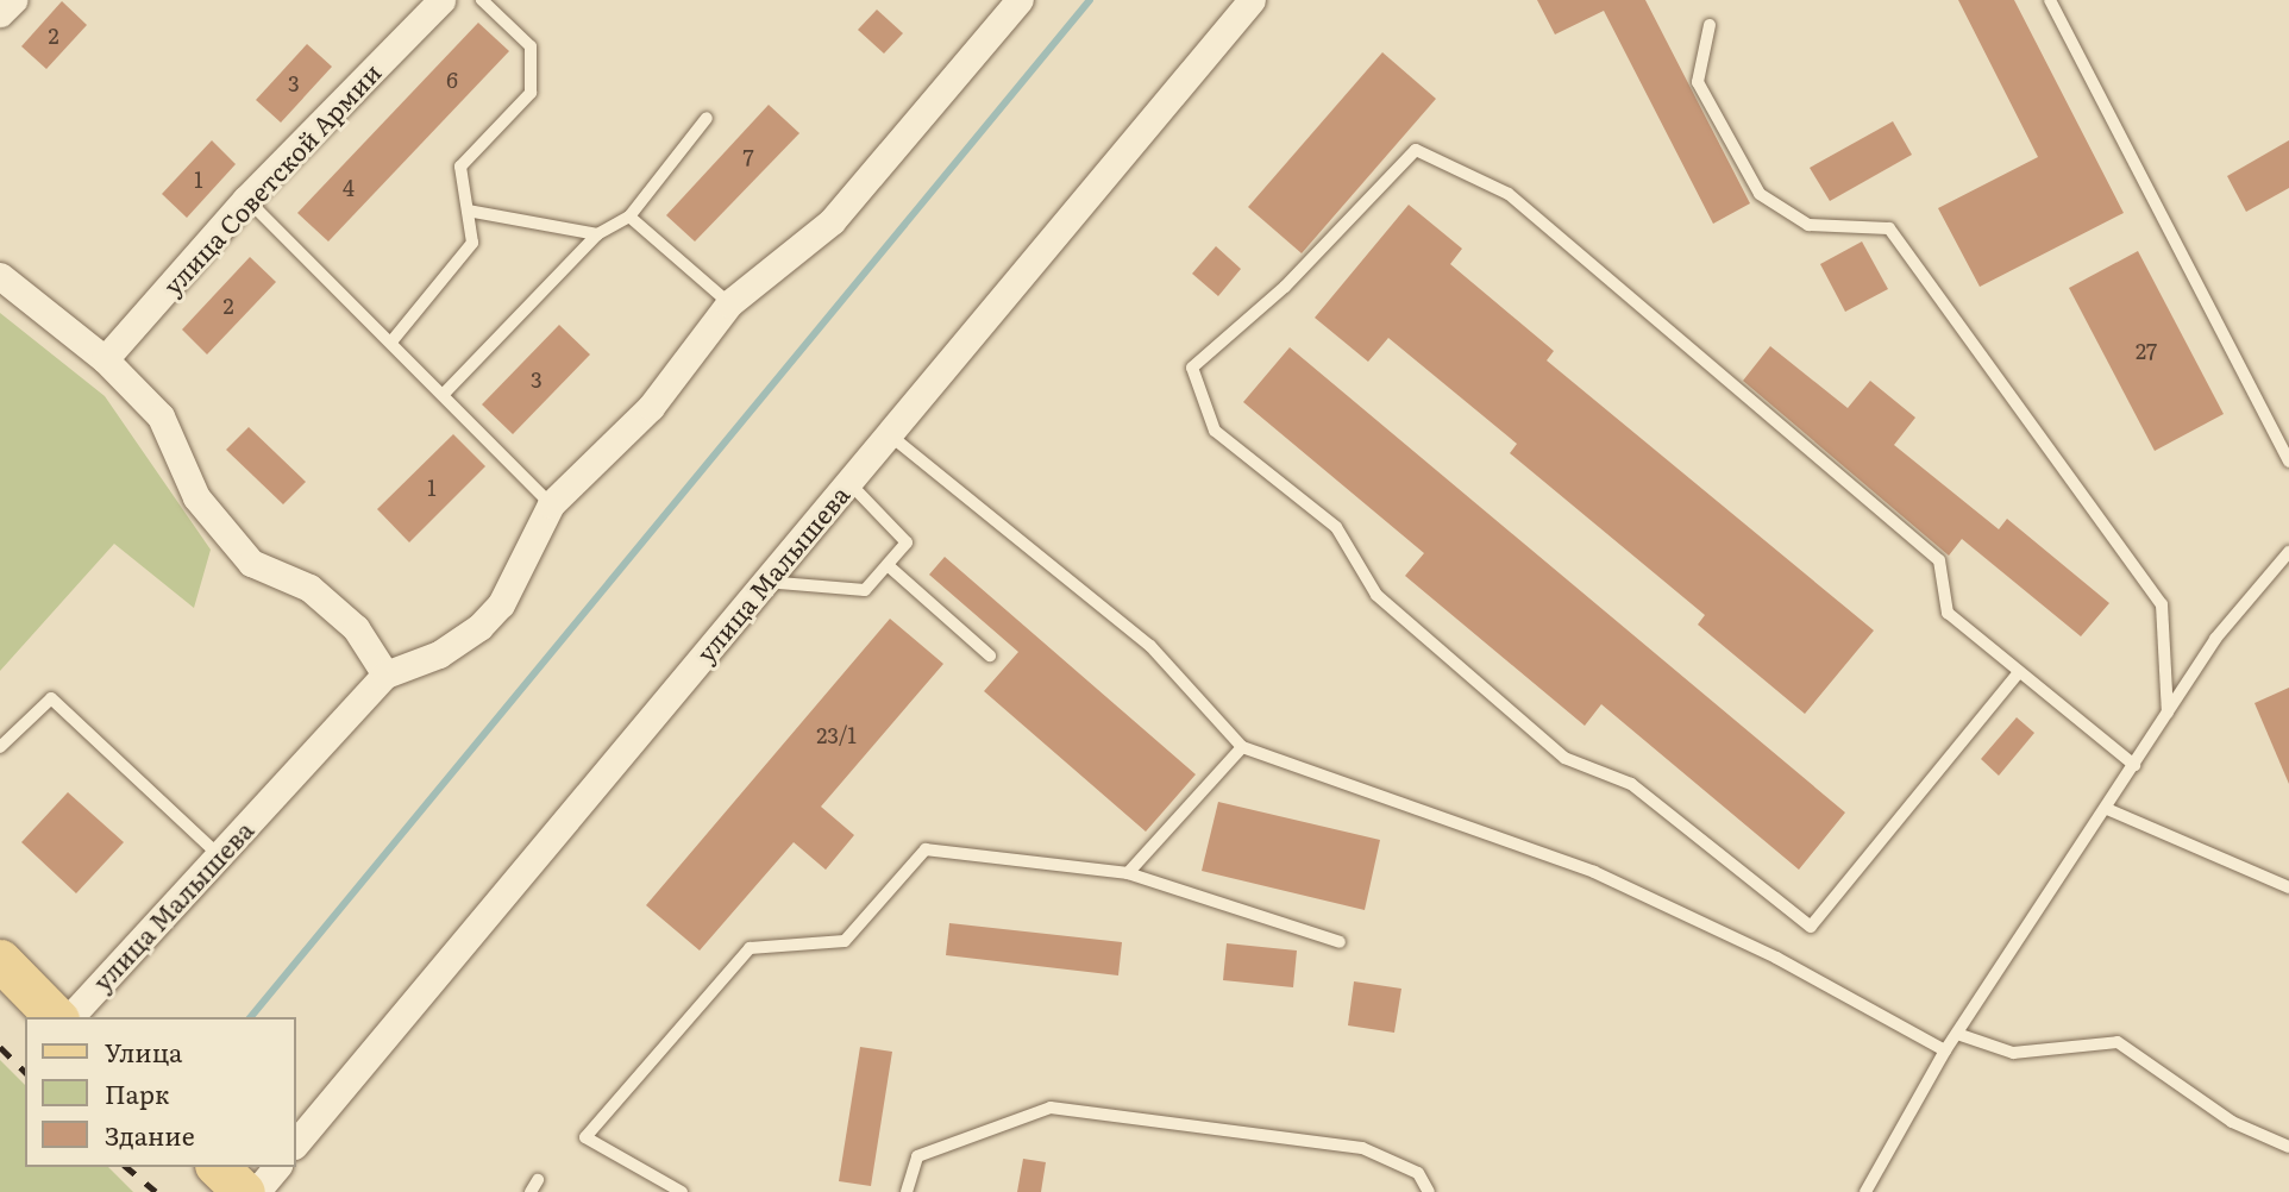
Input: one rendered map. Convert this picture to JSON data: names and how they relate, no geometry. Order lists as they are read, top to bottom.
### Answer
{
  "streets": {
    "street": ["улица Советской Армии", "улица Малышева"]
  },
  "house_numbers": [
    "2",
    "6",
    "3",
    "7",
    "1",
    "4",
    "2",
    "27",
    "3",
    "1",
    "23/1"
  ],
  "legend": ["Улица", "Парк", "Здание"]
}
